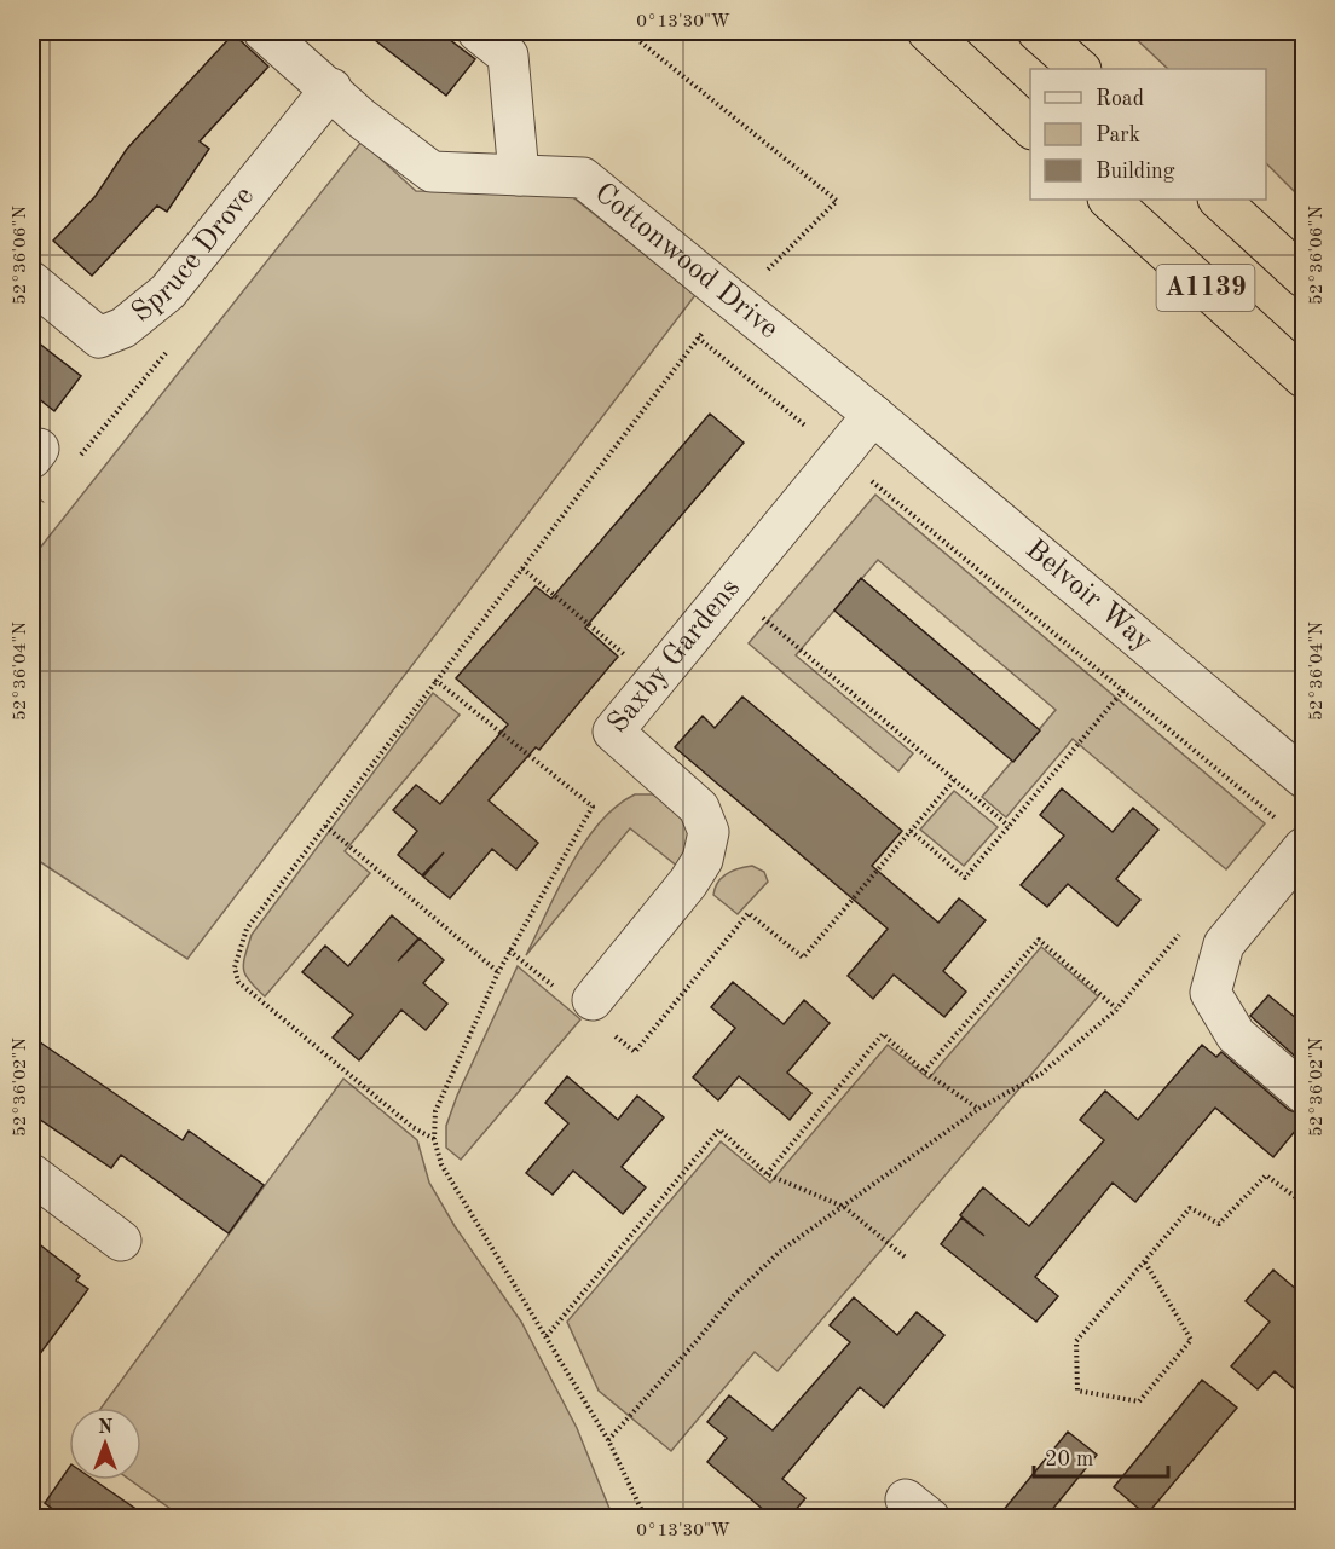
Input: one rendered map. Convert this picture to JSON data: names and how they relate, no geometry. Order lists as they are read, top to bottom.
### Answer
{
  "streets": {
    "highway": ["A1139"],
    "street": [
      "Spruce Drove",
      "Cottonwood Drive",
      "Belvoir Way",
      "Saxby Gardens"
    ]
  },
  "crossings": [
    ["Spruce Drove", "Cottonwood Drive"],
    ["Cottonwood Drive", "Belvoir Way"],
    ["Cottonwood Drive", "Saxby Gardens"],
    ["Belvoir Way", "Saxby Gardens"]
  ],
  "legend": ["Road", "Park", "Building"],
  "scale_bar": "20 m",
  "north": "top",
  "coordinates": [
    "0°13'30\"W",
    "52°36'06\"N",
    "52°36'04\"N",
    "52°36'02\"N"
  ]
}
